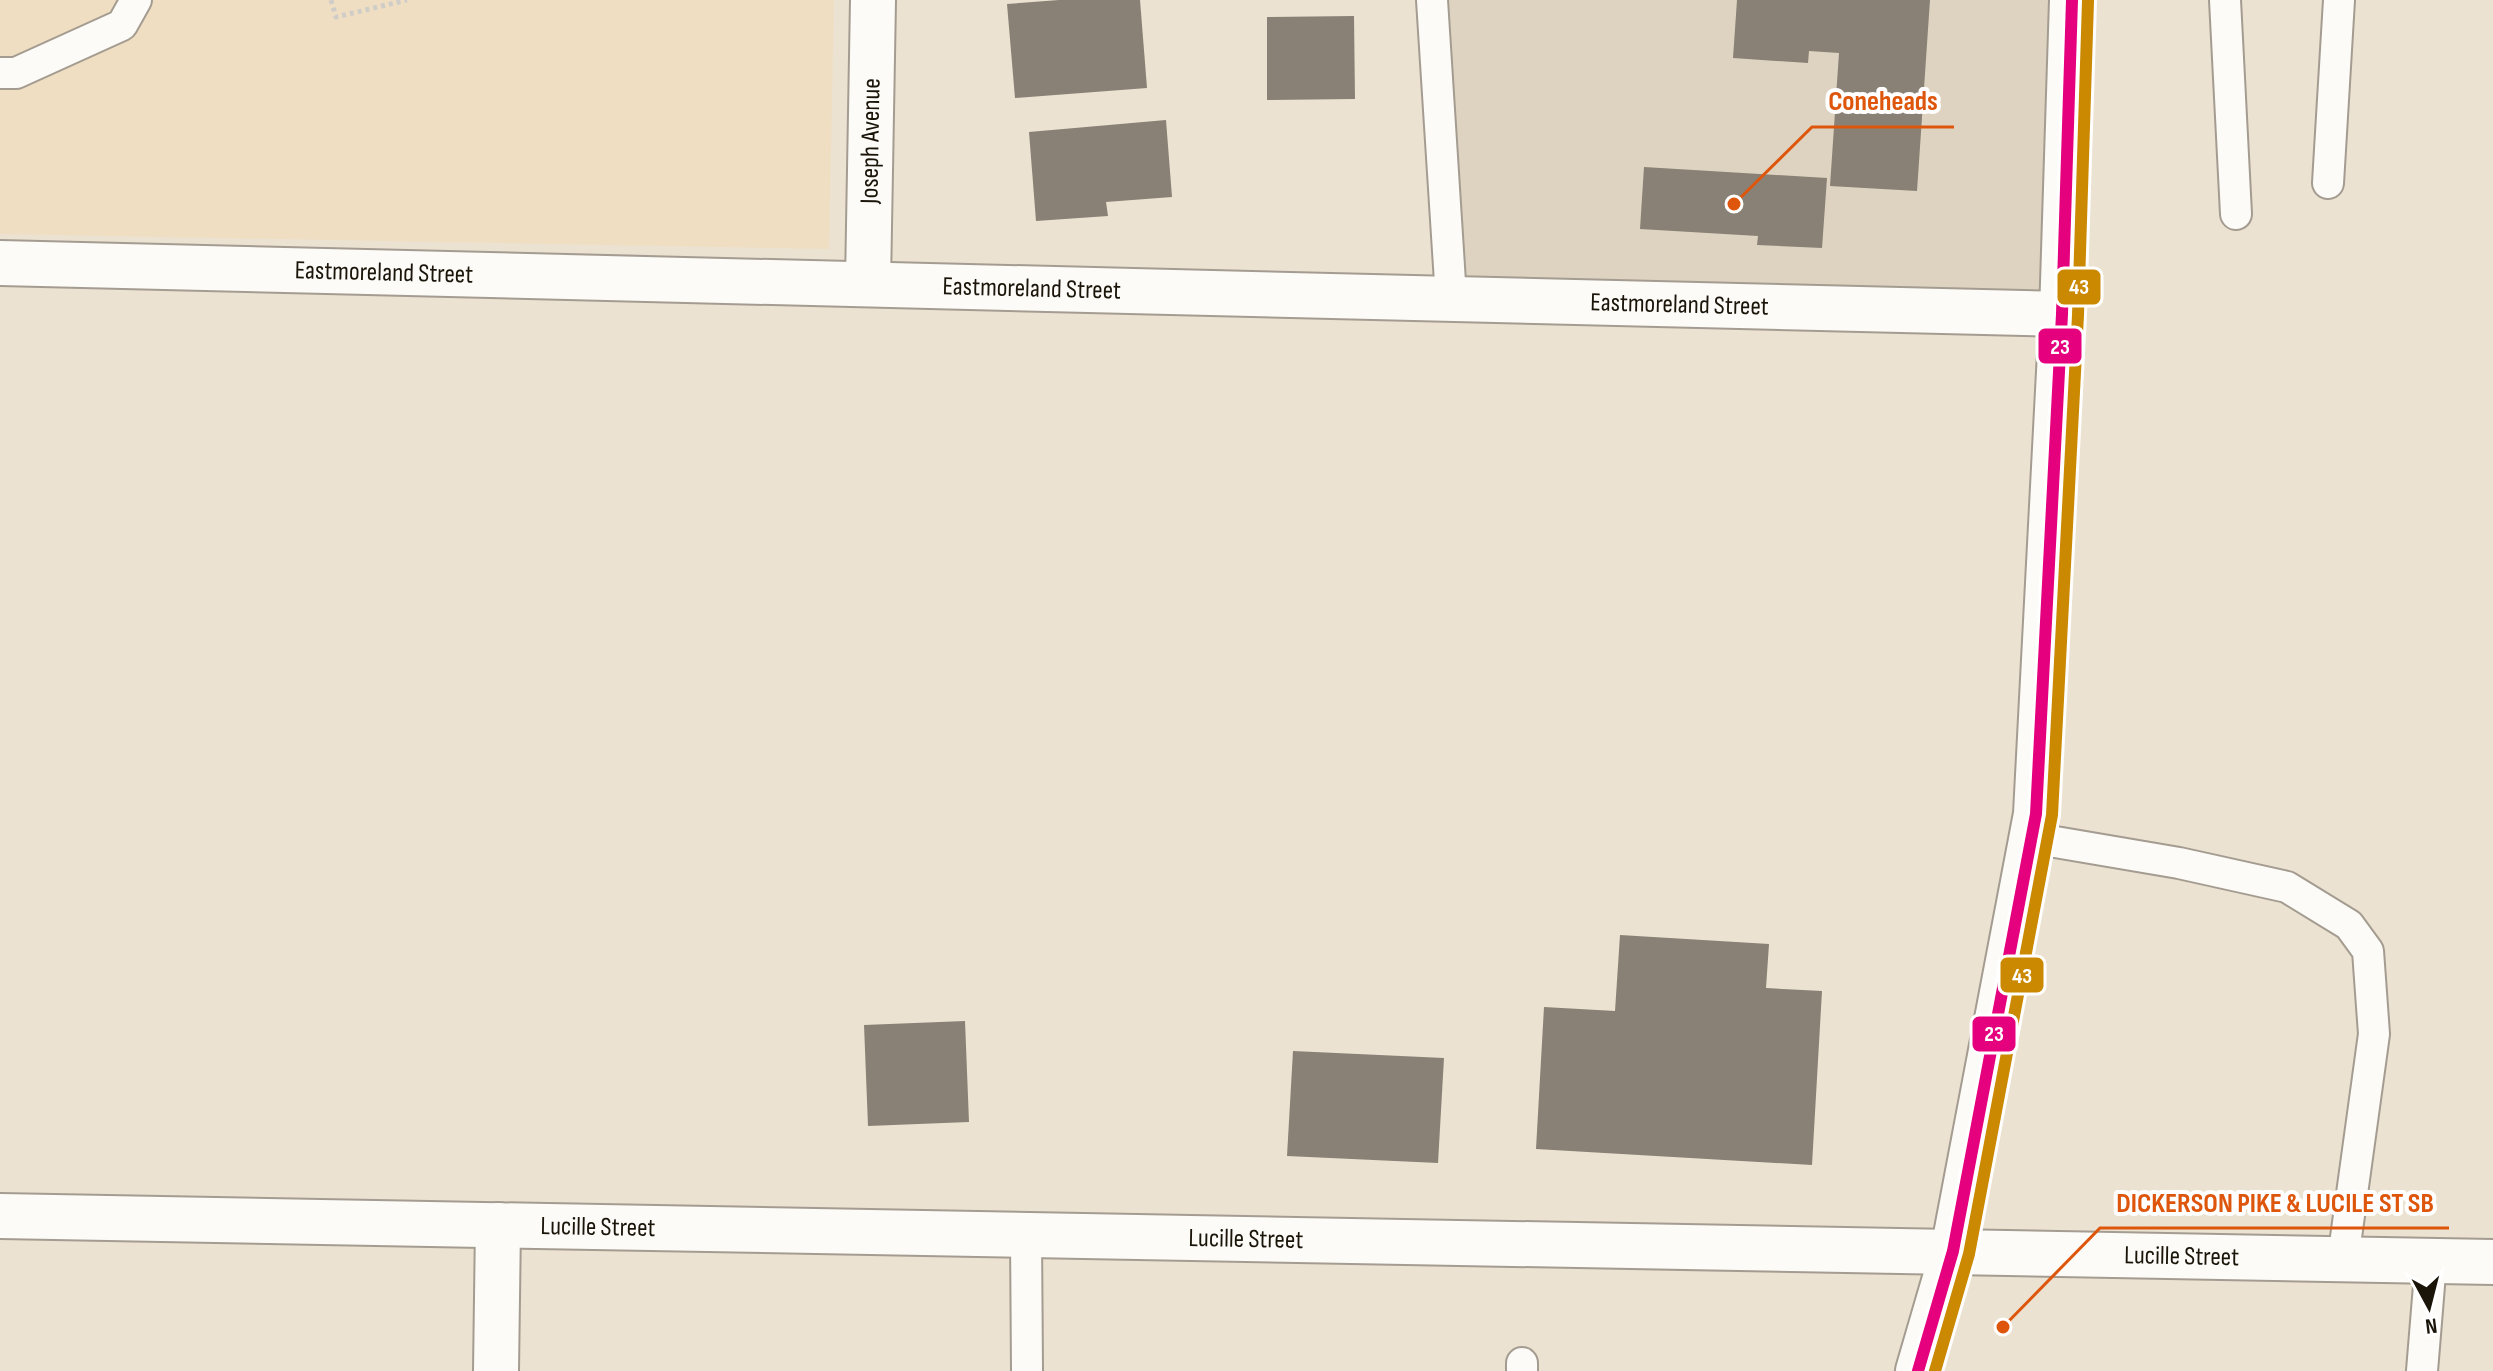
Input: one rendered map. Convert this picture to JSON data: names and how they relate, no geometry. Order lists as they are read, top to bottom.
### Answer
{
  "streets": {
    "street": ["Joseph Avenue", "Eastmoreland Street", "Lucille Street"]
  },
  "crossings": [
    ["Joseph Avenue", "Eastmoreland Street"]
  ],
  "places": ["Coneheads", "DICKERSON PIKE & LUCILE ST SB"],
  "lines": ["transit line 23", "transit line 43"],
  "north": "bottom"
}
